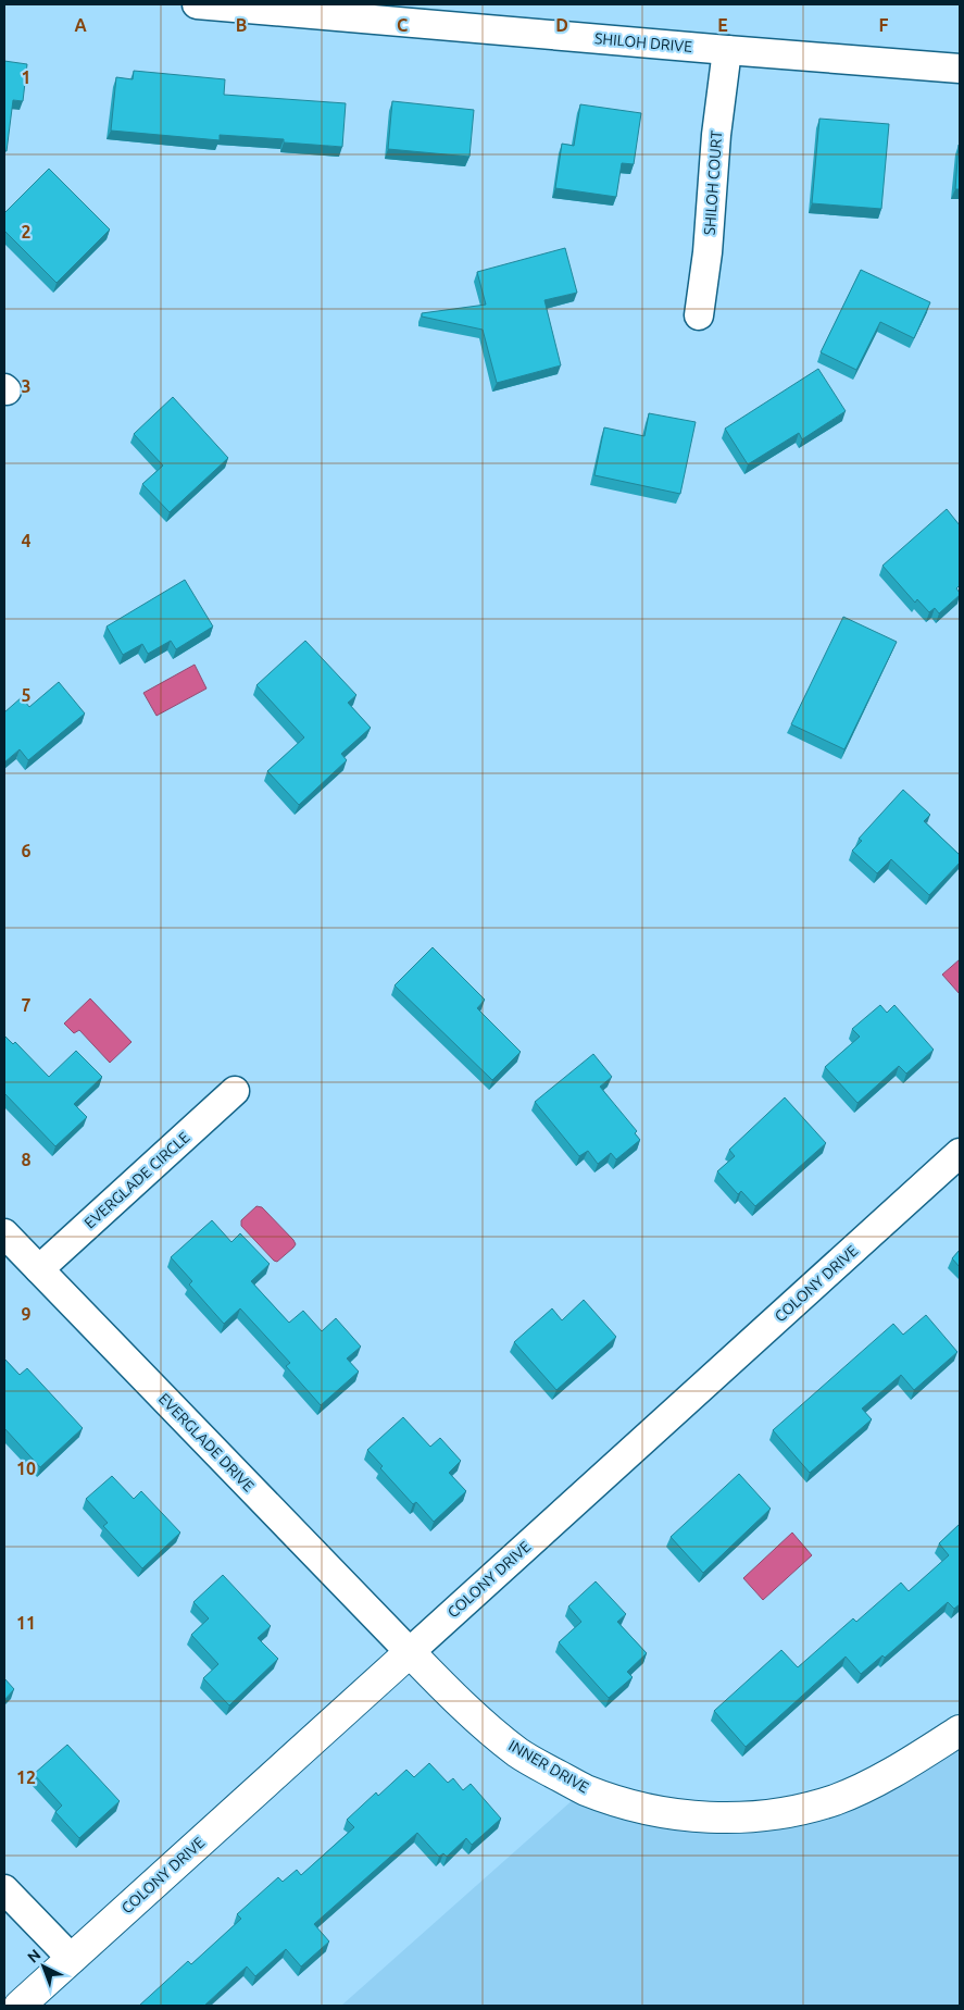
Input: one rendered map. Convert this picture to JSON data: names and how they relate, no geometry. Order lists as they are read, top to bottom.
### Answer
{
  "streets": {
    "street": [
      "SHILOH DRIVE",
      "SHILOH COURT",
      "EVERGLADE CIRCLE",
      "COLONY DRIVE",
      "EVERGLADE DRIVE",
      "INNER DRIVE"
    ]
  },
  "crossings": [
    ["SHILOH DRIVE", "SHILOH COURT"],
    ["EVERGLADE CIRCLE", "EVERGLADE DRIVE"],
    ["COLONY DRIVE", "EVERGLADE DRIVE"],
    ["COLONY DRIVE", "INNER DRIVE"],
    ["EVERGLADE DRIVE", "INNER DRIVE"]
  ],
  "north": "top left",
  "grid": {
    "columns": [
      "A",
      "B",
      "C",
      "D",
      "E",
      "F"
    ],
    "rows": [
      "1",
      "2",
      "3",
      "4",
      "5",
      "6",
      "7",
      "8",
      "9",
      "10",
      "11",
      "12"
    ]
  }
}
